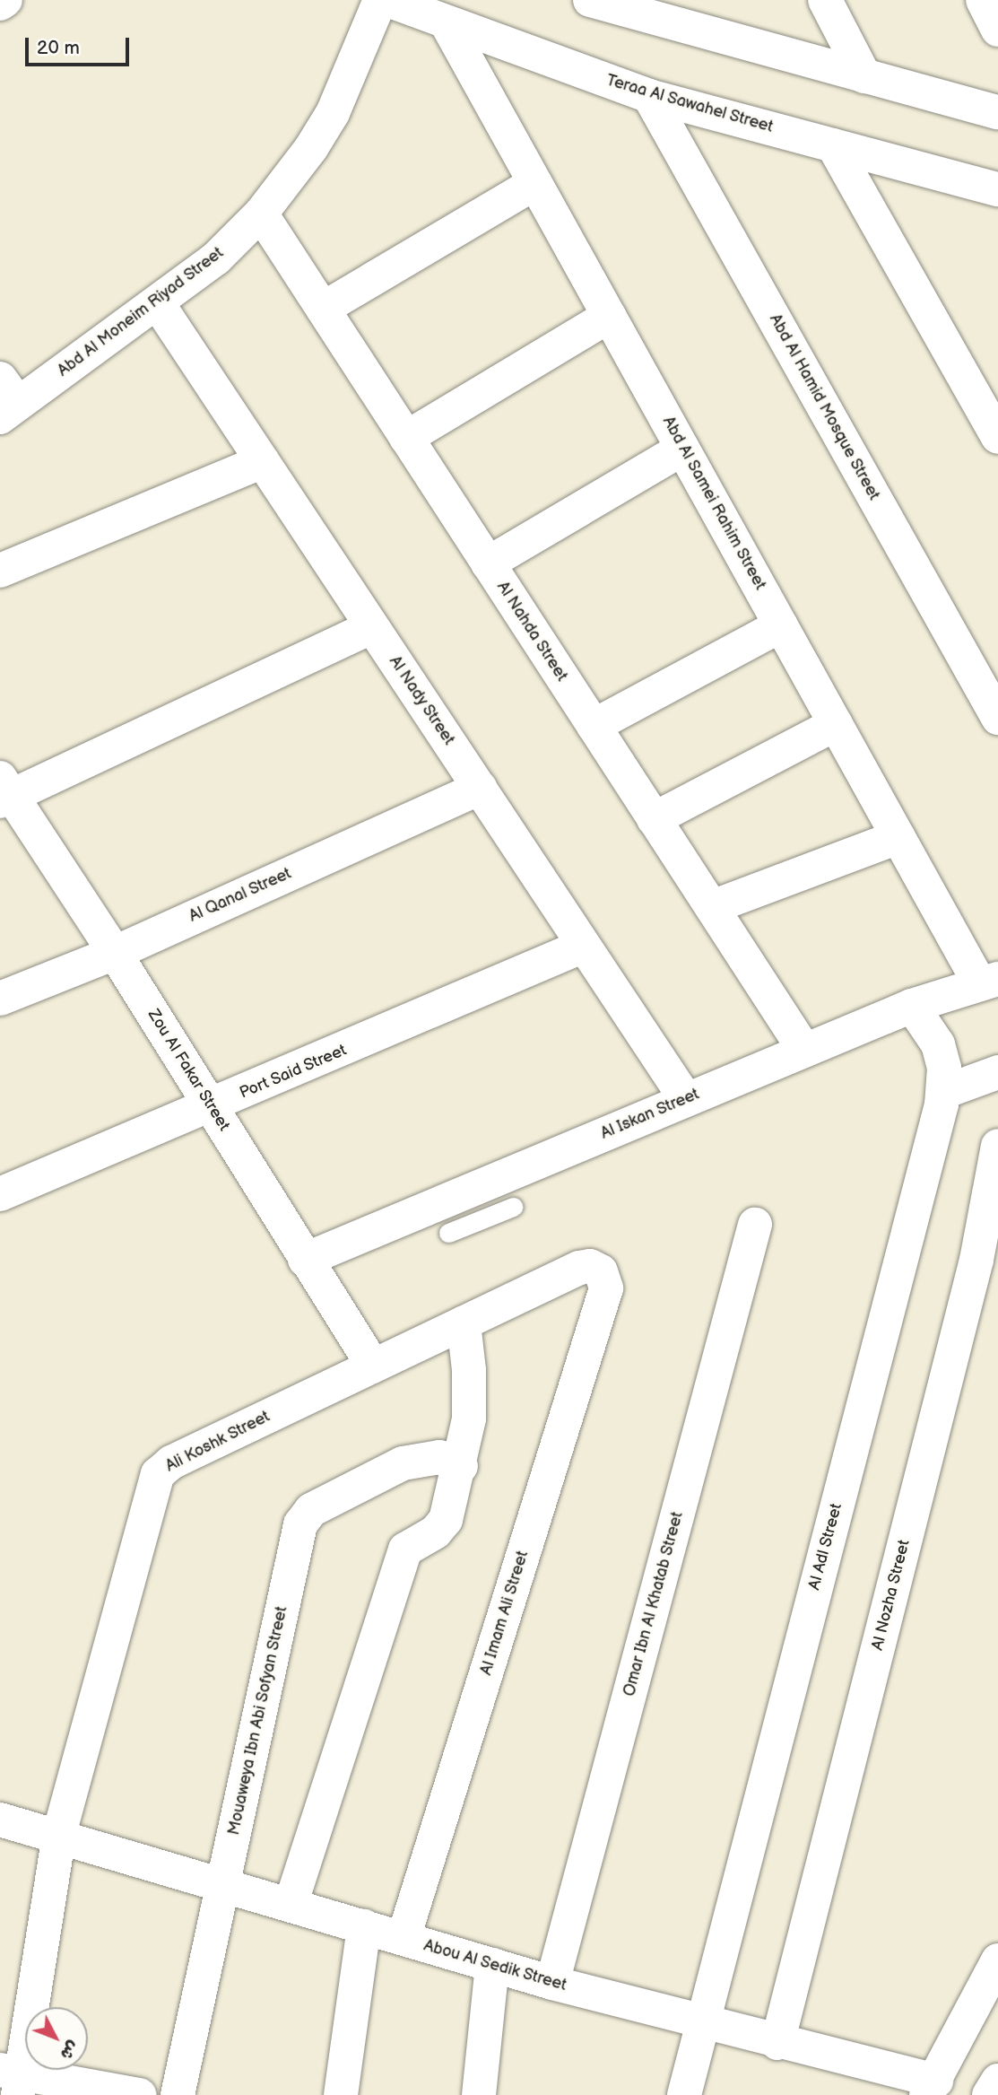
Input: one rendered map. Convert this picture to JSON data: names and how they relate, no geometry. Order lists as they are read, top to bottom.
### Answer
{
  "streets": {
    "street": [
      "Teraa Al Sawahel Street",
      "Abd Al Moneim Riyad Street",
      "Abd Al Hamid Mosque Street",
      "Abd Al Samei Rahim Street",
      "Al Nahda Street",
      "Al Nady Street",
      "Al Qanal Street",
      "Zou Al Fakar Street",
      "Port Said Street",
      "Al Iskan Street",
      "Ali Koshk Street",
      "Al Adl Street",
      "Al Nozha Street",
      "Omar Ibn Al Khatab Street",
      "Al Imam Ali Street",
      "Mouaweya Ibn Abi Sofyan Street",
      "Abou Al Sedik Street"
    ]
  },
  "crossings": [
    ["Teraa Al Sawahel Street", "Abd Al Hamid Mosque Street"],
    ["Teraa Al Sawahel Street", "Abd Al Samei Rahim Street"],
    ["Abd Al Moneim Riyad Street", "Al Nahda Street"],
    ["Abd Al Moneim Riyad Street", "Al Nady Street"],
    ["Abd Al Samei Rahim Street", "Al Iskan Street"],
    ["Al Nahda Street", "Al Iskan Street"],
    ["Al Nady Street", "Al Qanal Street"],
    ["Al Nady Street", "Port Said Street"],
    ["Al Nady Street", "Al Iskan Street"],
    ["Al Qanal Street", "Zou Al Fakar Street"],
    ["Zou Al Fakar Street", "Port Said Street"],
    ["Zou Al Fakar Street", "Al Iskan Street"],
    ["Zou Al Fakar Street", "Ali Koshk Street"],
    ["Al Iskan Street", "Al Adl Street"],
    ["Ali Koshk Street", "Al Imam Ali Street"],
    ["Ali Koshk Street", "Abou Al Sedik Street"],
    ["Al Adl Street", "Abou Al Sedik Street"],
    ["Al Nozha Street", "Abou Al Sedik Street"],
    ["Omar Ibn Al Khatab Street", "Abou Al Sedik Street"],
    ["Al Imam Ali Street", "Abou Al Sedik Street"],
    ["Mouaweya Ibn Abi Sofyan Street", "Abou Al Sedik Street"]
  ],
  "scale_bar": "20 m",
  "north": "bottom right"
}
